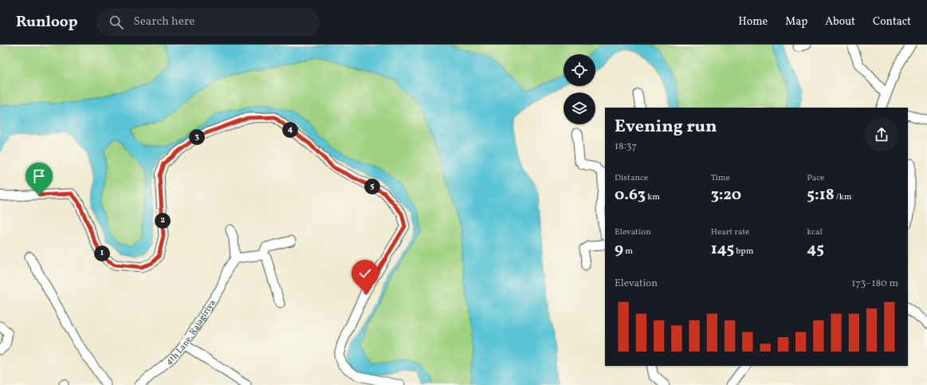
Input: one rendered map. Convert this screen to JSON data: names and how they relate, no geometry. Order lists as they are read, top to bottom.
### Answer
{
  "streets": {
    "street": ["4th Lane, Rajagiriya"]
  },
  "page": {
    "header": "Runloop",
    "search": "Search here",
    "nav": [
      "Home",
      "Map",
      "About",
      "Contact"
    ],
    "heading": ["Evening run", "18:37"],
    "pins": [
      "4",
      "3",
      "5",
      "2",
      "1"
    ],
    "stats": [
      ["Distance", "0.63 km"],
      ["Time", "3:20"],
      ["Pace", "5:18 /km"],
      ["Elevation", "9 m"],
      ["Heart rate", "145 bpm"],
      ["kcal", "45"]
    ],
    "chart": ["Elevation", "173–180 m"]
  }
}
